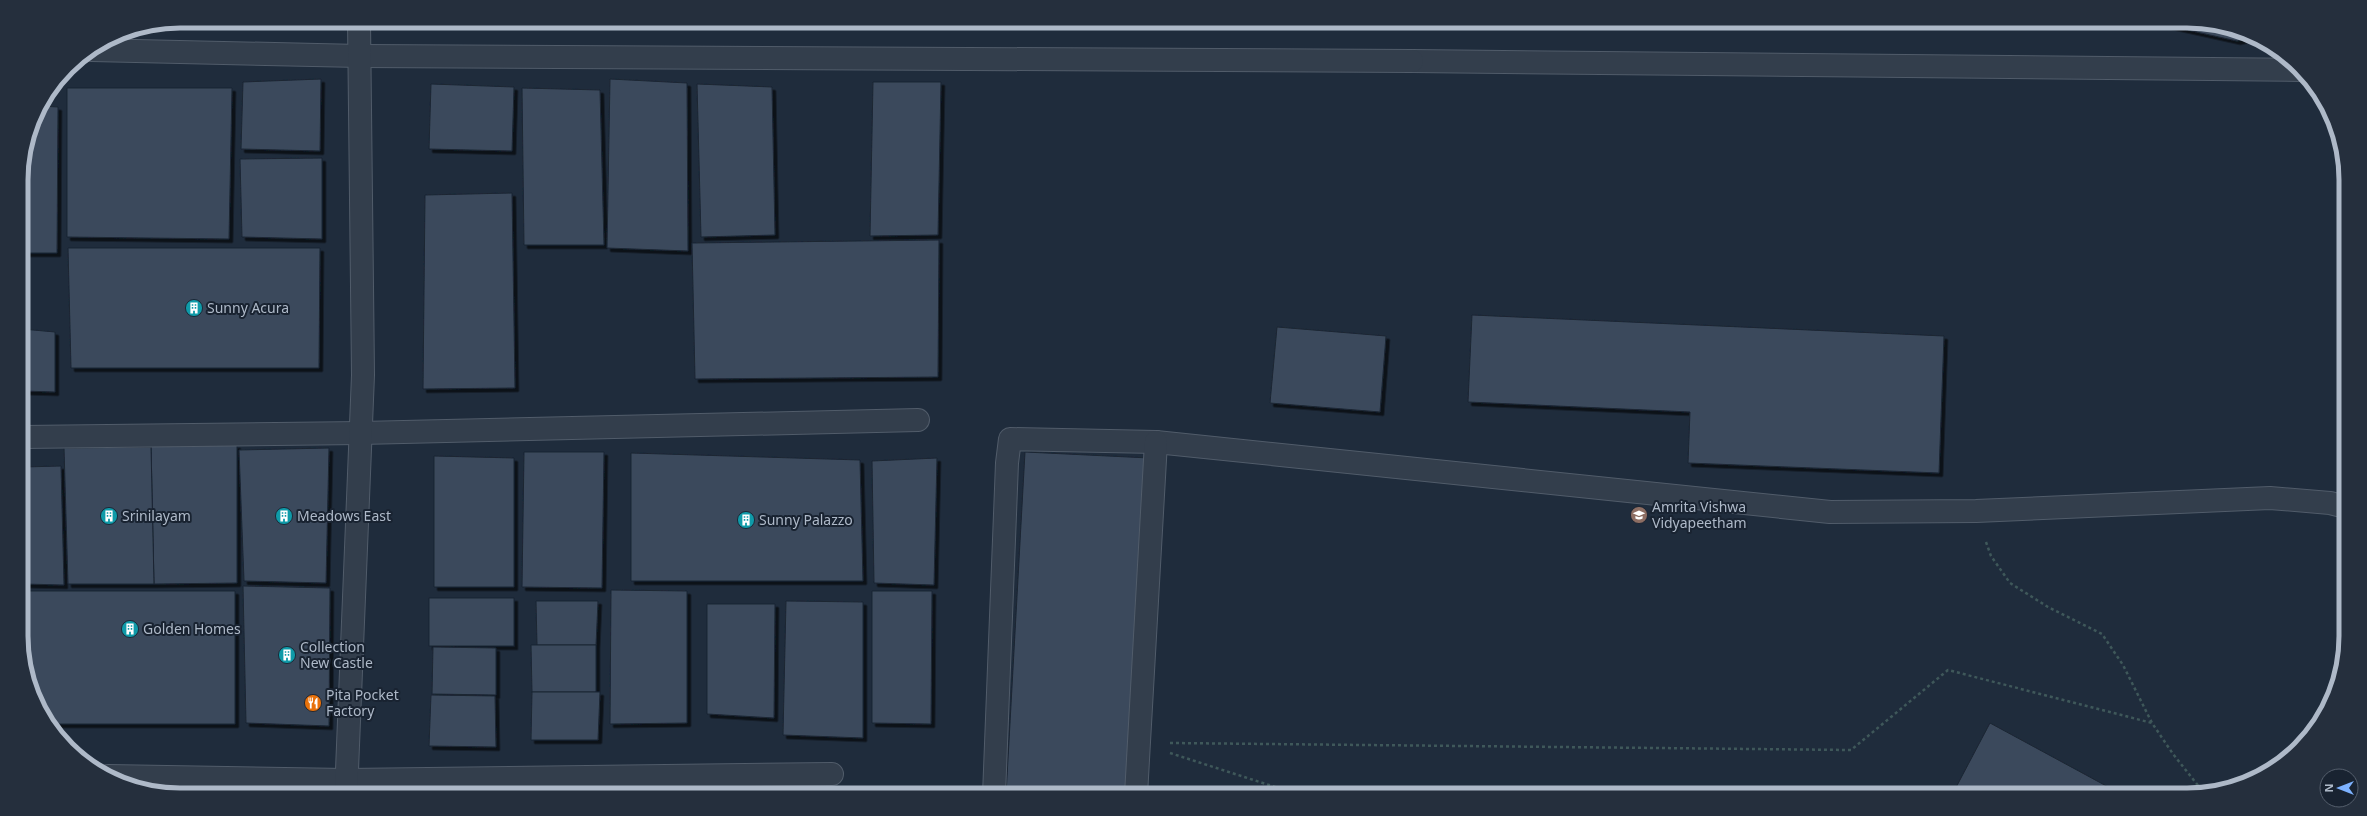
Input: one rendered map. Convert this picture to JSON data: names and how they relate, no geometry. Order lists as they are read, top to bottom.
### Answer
{
  "places": {
    "building": [
      "Sunny Acura",
      "Srinilayam",
      "Meadows East",
      "Sunny Palazzo",
      "Golden Homes",
      "Collection New Castle"
    ],
    "school or university": ["Amrita Vishwa Vidyapeetham"],
    "restaurant": ["Pita Pocket Factory"]
  },
  "north": "left"
}
